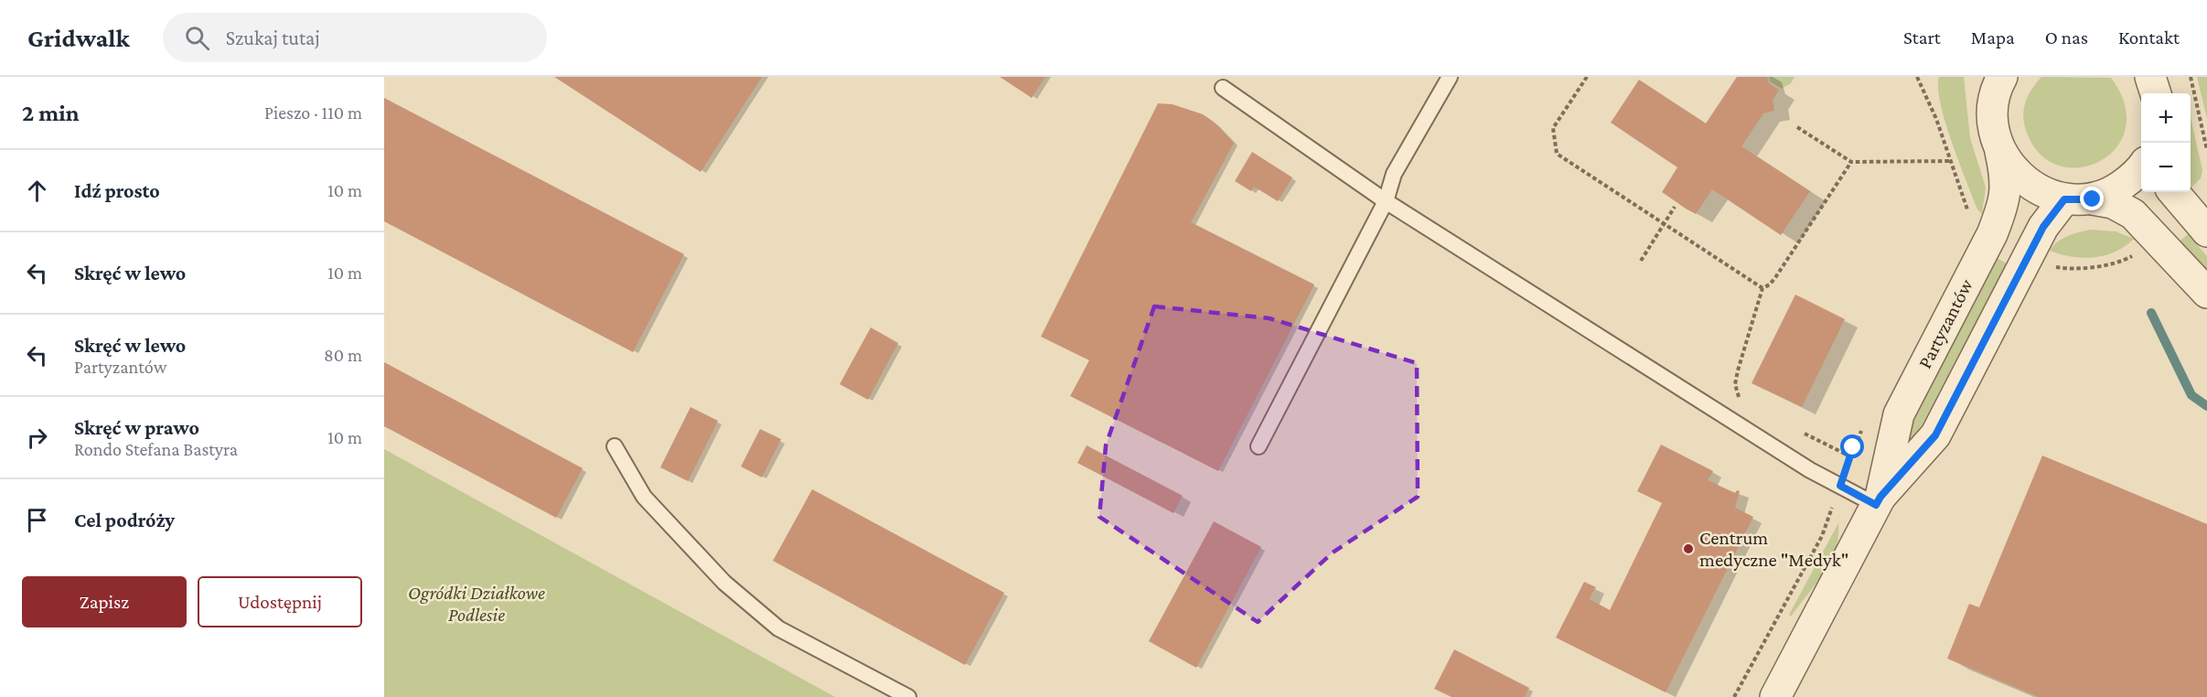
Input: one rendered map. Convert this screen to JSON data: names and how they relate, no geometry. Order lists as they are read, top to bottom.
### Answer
{
  "streets": {
    "street": ["Partyzantów"]
  },
  "parks": ["Ogródki Działkowe Podlesie"],
  "places": ["Centrum medyczne \"Medyk\""],
  "page": {
    "header": "Gridwalk",
    "search": "Szukaj tutaj",
    "nav": [
      "Start",
      "Mapa",
      "O nas",
      "Kontakt"
    ],
    "heading": ["2 min", "Pieszo · 110 m"],
    "map_buttons": ["+", "−"],
    "list": [
      ["Idź prosto", "10 m"],
      ["Skręć w lewo", "10 m"],
      ["Skręć w lewo", "Partyzantów", "80 m"],
      ["Skręć w prawo", "Rondo Stefana Bastyra", "10 m"],
      "Cel podróży"
    ],
    "buttons": ["Zapisz", "Udostępnij"]
  }
}
